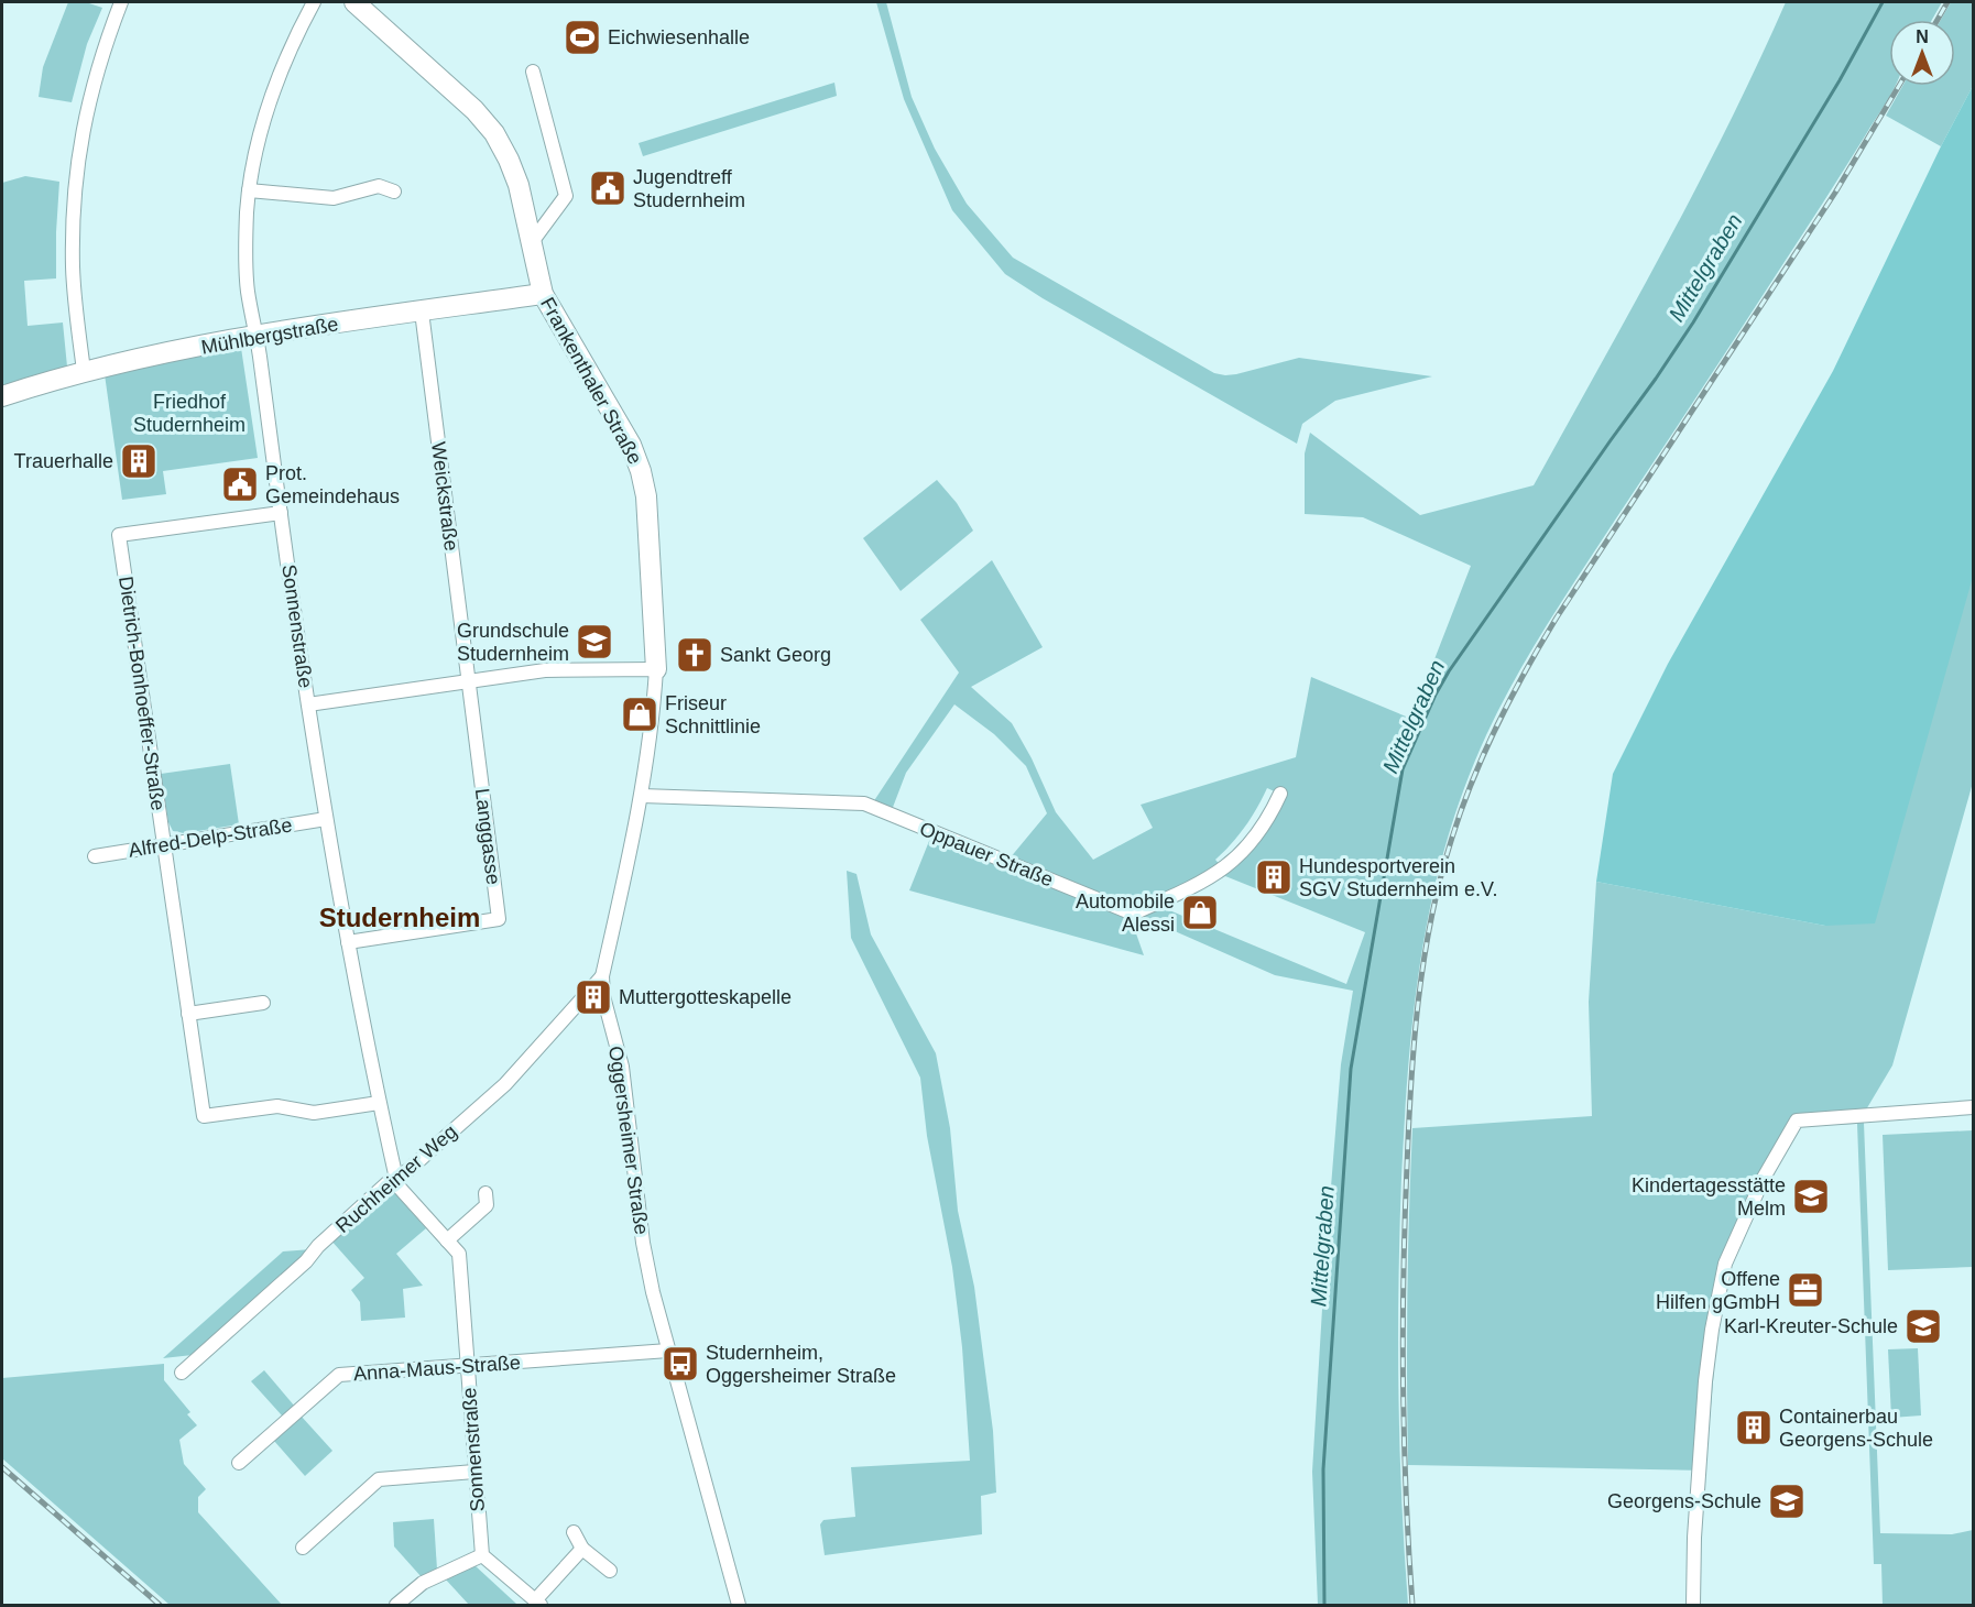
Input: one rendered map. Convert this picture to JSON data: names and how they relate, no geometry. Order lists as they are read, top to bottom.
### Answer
{
  "streets": {
    "street": [
      "Mühlbergstraße",
      "Frankenthaler Straße",
      "Weickstraße",
      "Sonnenstraße",
      "Dietrich-Bonhoeffer-Straße",
      "Langgasse",
      "Alfred-Delp-Straße",
      "Oppauer Straße",
      "Oggersheimer Straße",
      "Ruchheimer Weg",
      "Anna-Maus-Straße"
    ]
  },
  "crossings": [
    ["Mühlbergstraße", "Frankenthaler Straße"],
    ["Mühlbergstraße", "Weickstraße"],
    ["Mühlbergstraße", "Sonnenstraße"],
    ["Frankenthaler Straße", "Oggersheimer Straße"],
    ["Weickstraße", "Langgasse"],
    ["Sonnenstraße", "Dietrich-Bonhoeffer-Straße"],
    ["Sonnenstraße", "Langgasse"],
    ["Sonnenstraße", "Alfred-Delp-Straße"],
    ["Sonnenstraße", "Ruchheimer Weg"],
    ["Sonnenstraße", "Anna-Maus-Straße"],
    ["Dietrich-Bonhoeffer-Straße", "Alfred-Delp-Straße"],
    ["Oppauer Straße", "Oggersheimer Straße"],
    ["Oggersheimer Straße", "Ruchheimer Weg"],
    ["Oggersheimer Straße", "Anna-Maus-Straße"]
  ],
  "districts": ["Studernheim"],
  "water": ["Mittelgraben"],
  "parks": ["Friedhof Studernheim"],
  "places": {
    "sports": ["Eichwiesenhalle"],
    "public building": ["Jugendtreff Studernheim", "Prot. Gemeindehaus"],
    "building": [
      "Trauerhalle",
      "Hundesportverein SGV Studernheim e.V.",
      "Muttergotteskapelle",
      "Containerbau Georgens-Schule"
    ],
    "school or university": [
      "Grundschule Studernheim",
      "Kindertagesstätte Melm",
      "Karl-Kreuter-Schule",
      "Georgens-Schule"
    ],
    "church": ["Sankt Georg"],
    "shop": ["Friseur Schnittlinie", "Automobile Alessi"],
    "office": ["Offene Hilfen gGmbH"],
    "bus stop": ["Studernheim, Oggersheimer Straße"]
  },
  "north": "top"
}
